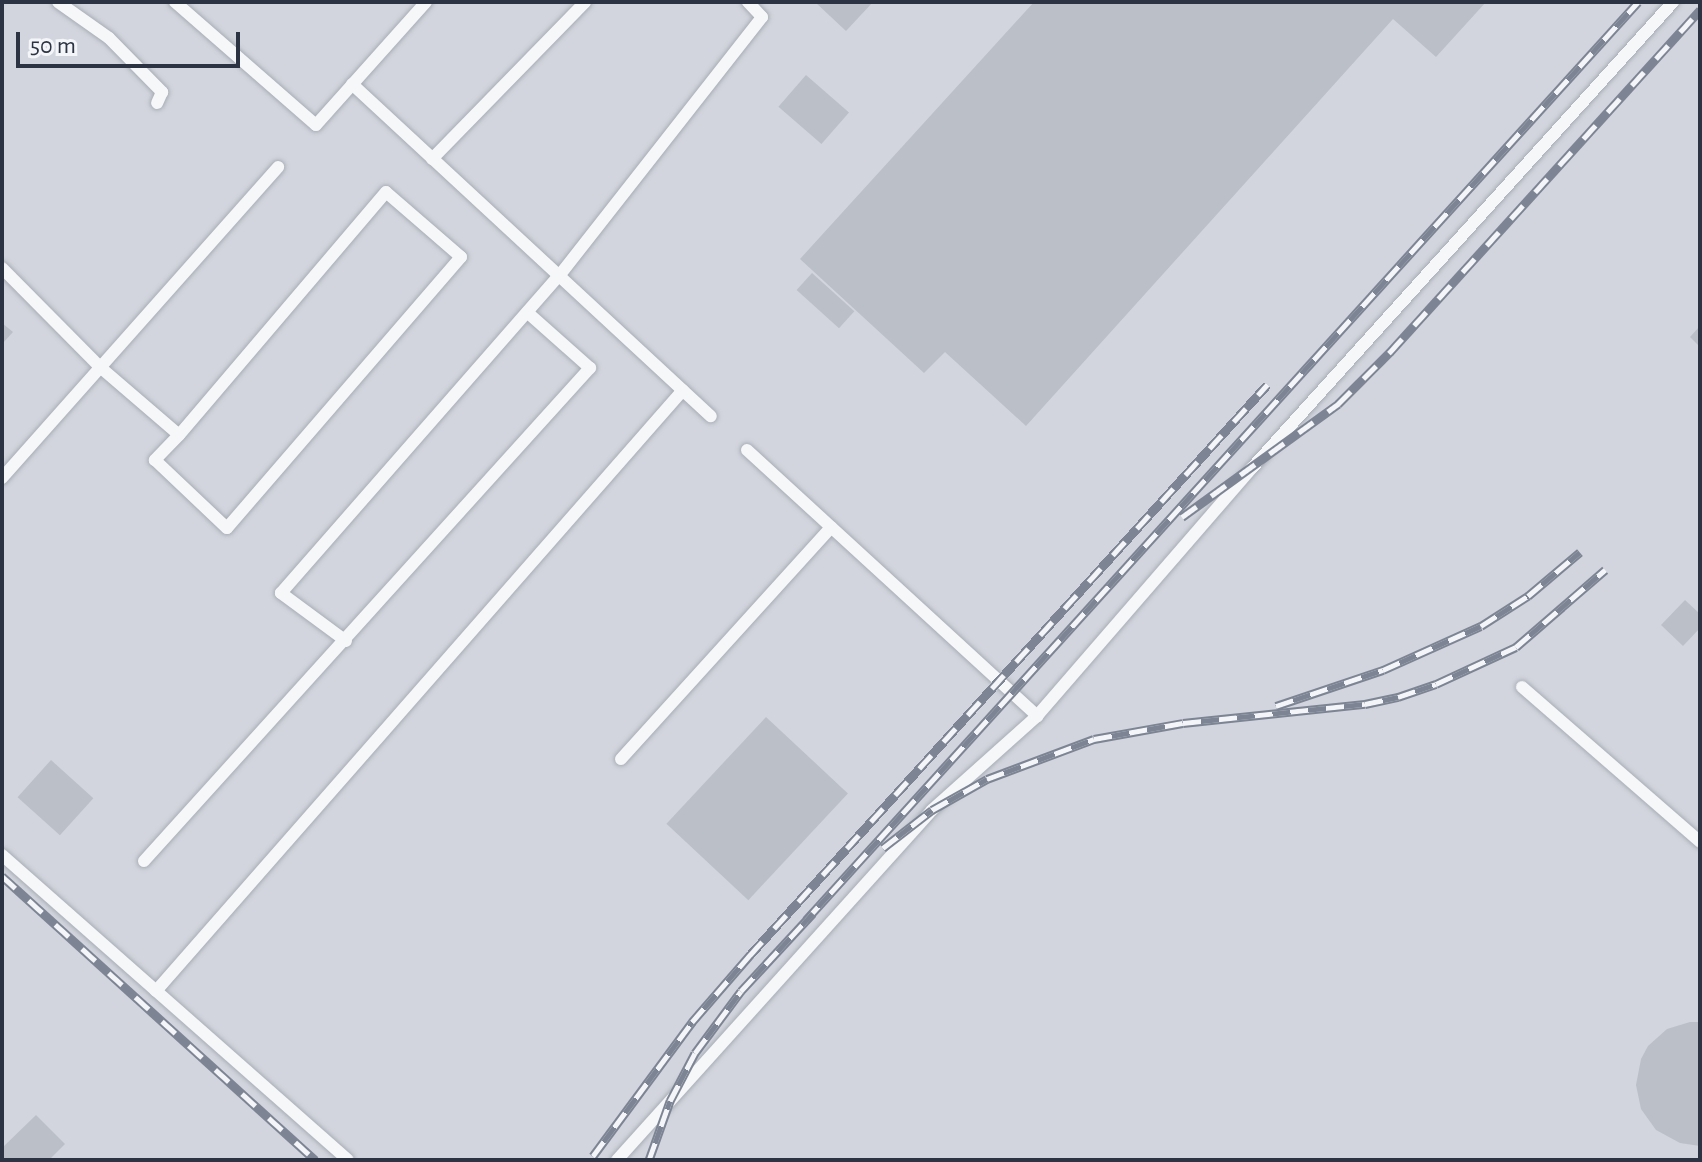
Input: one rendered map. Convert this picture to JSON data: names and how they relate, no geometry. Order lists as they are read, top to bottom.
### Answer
{
  "scale_bar": "50 m"
}
